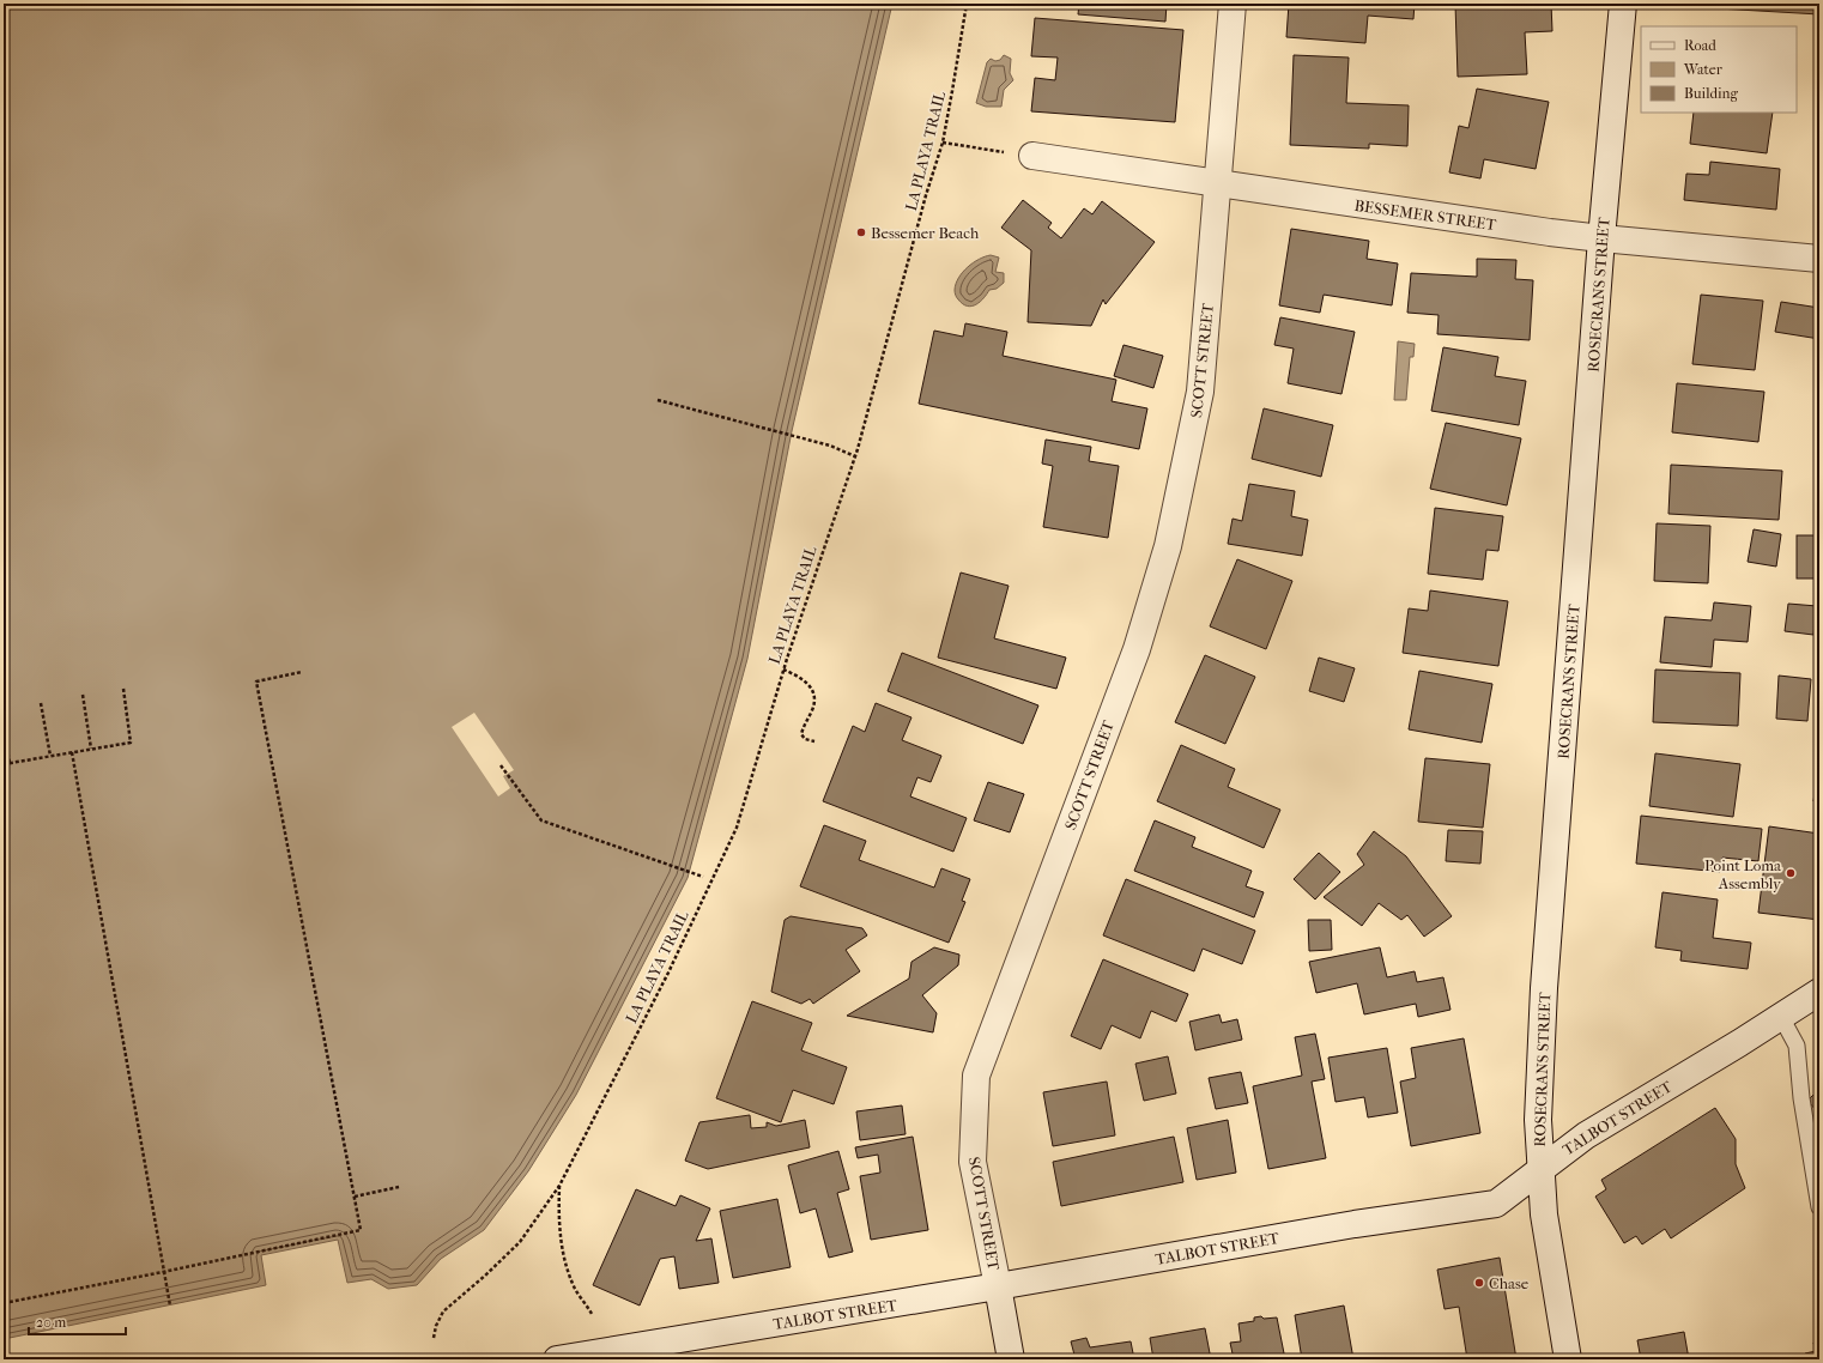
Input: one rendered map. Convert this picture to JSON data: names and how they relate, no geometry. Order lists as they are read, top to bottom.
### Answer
{
  "streets": {
    "street": [
      "BESSEMER STREET",
      "ROSECRANS STREET",
      "SCOTT STREET",
      "TALBOT STREET"
    ],
    "path": ["LA PLAYA TRAIL"]
  },
  "crossings": [
    ["BESSEMER STREET", "ROSECRANS STREET"],
    ["BESSEMER STREET", "SCOTT STREET"],
    ["ROSECRANS STREET", "TALBOT STREET"],
    ["SCOTT STREET", "TALBOT STREET"]
  ],
  "places": ["Bessemer Beach", "Point Loma Assembly", "Chase"],
  "legend": ["Road", "Water", "Building"],
  "scale_bar": "20 m"
}
